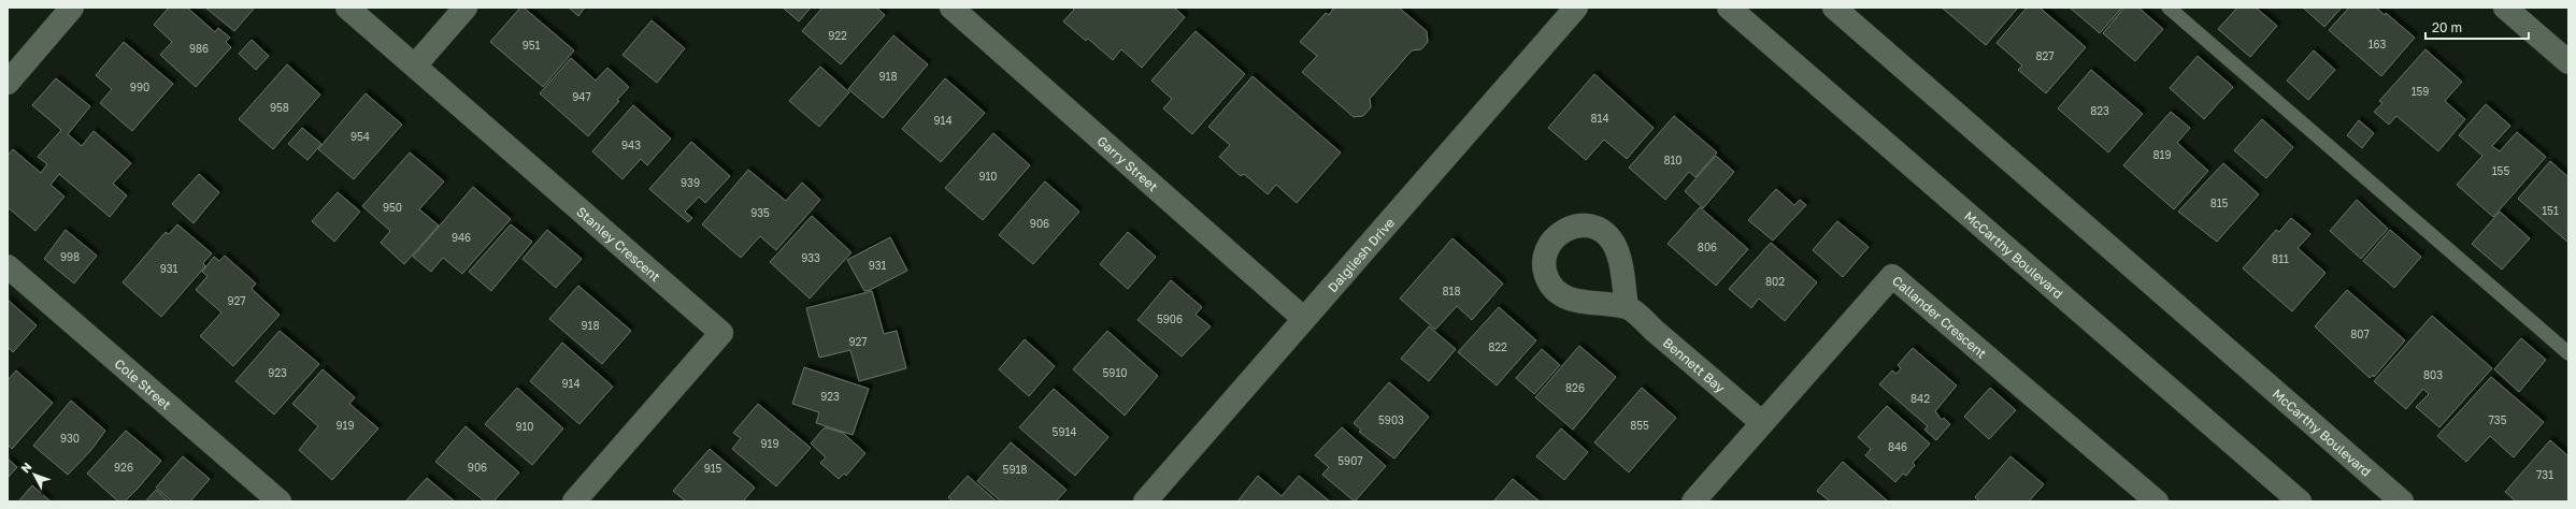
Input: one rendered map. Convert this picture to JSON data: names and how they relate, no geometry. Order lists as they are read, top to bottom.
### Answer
{
  "streets": {
    "street": [
      "Garry Street",
      "Stanley Crescent",
      "Dalgliesh Drive",
      "McCarthy Boulevard",
      "Callander Crescent",
      "Bennett Bay",
      "Cole Street"
    ]
  },
  "crossings": [
    ["Garry Street", "Dalgliesh Drive"],
    ["Callander Crescent", "Bennett Bay"]
  ],
  "house_numbers": [
    "922",
    "163",
    "951",
    "986",
    "827",
    "918",
    "990",
    "159",
    "947",
    "958",
    "823",
    "814",
    "914",
    "954",
    "943",
    "819",
    "810",
    "155",
    "910",
    "939",
    "815",
    "950",
    "151",
    "935",
    "906",
    "946",
    "806",
    "998",
    "933",
    "811",
    "931",
    "931",
    "802",
    "818",
    "927",
    "5906",
    "918",
    "807",
    "927",
    "822",
    "923",
    "5910",
    "803",
    "914",
    "826",
    "923",
    "842",
    "5903",
    "735",
    "919",
    "855",
    "910",
    "5914",
    "930",
    "919",
    "846",
    "5907",
    "926",
    "906",
    "915",
    "5918",
    "731"
  ],
  "scale_bar": "20 m",
  "north": "top left"
}
